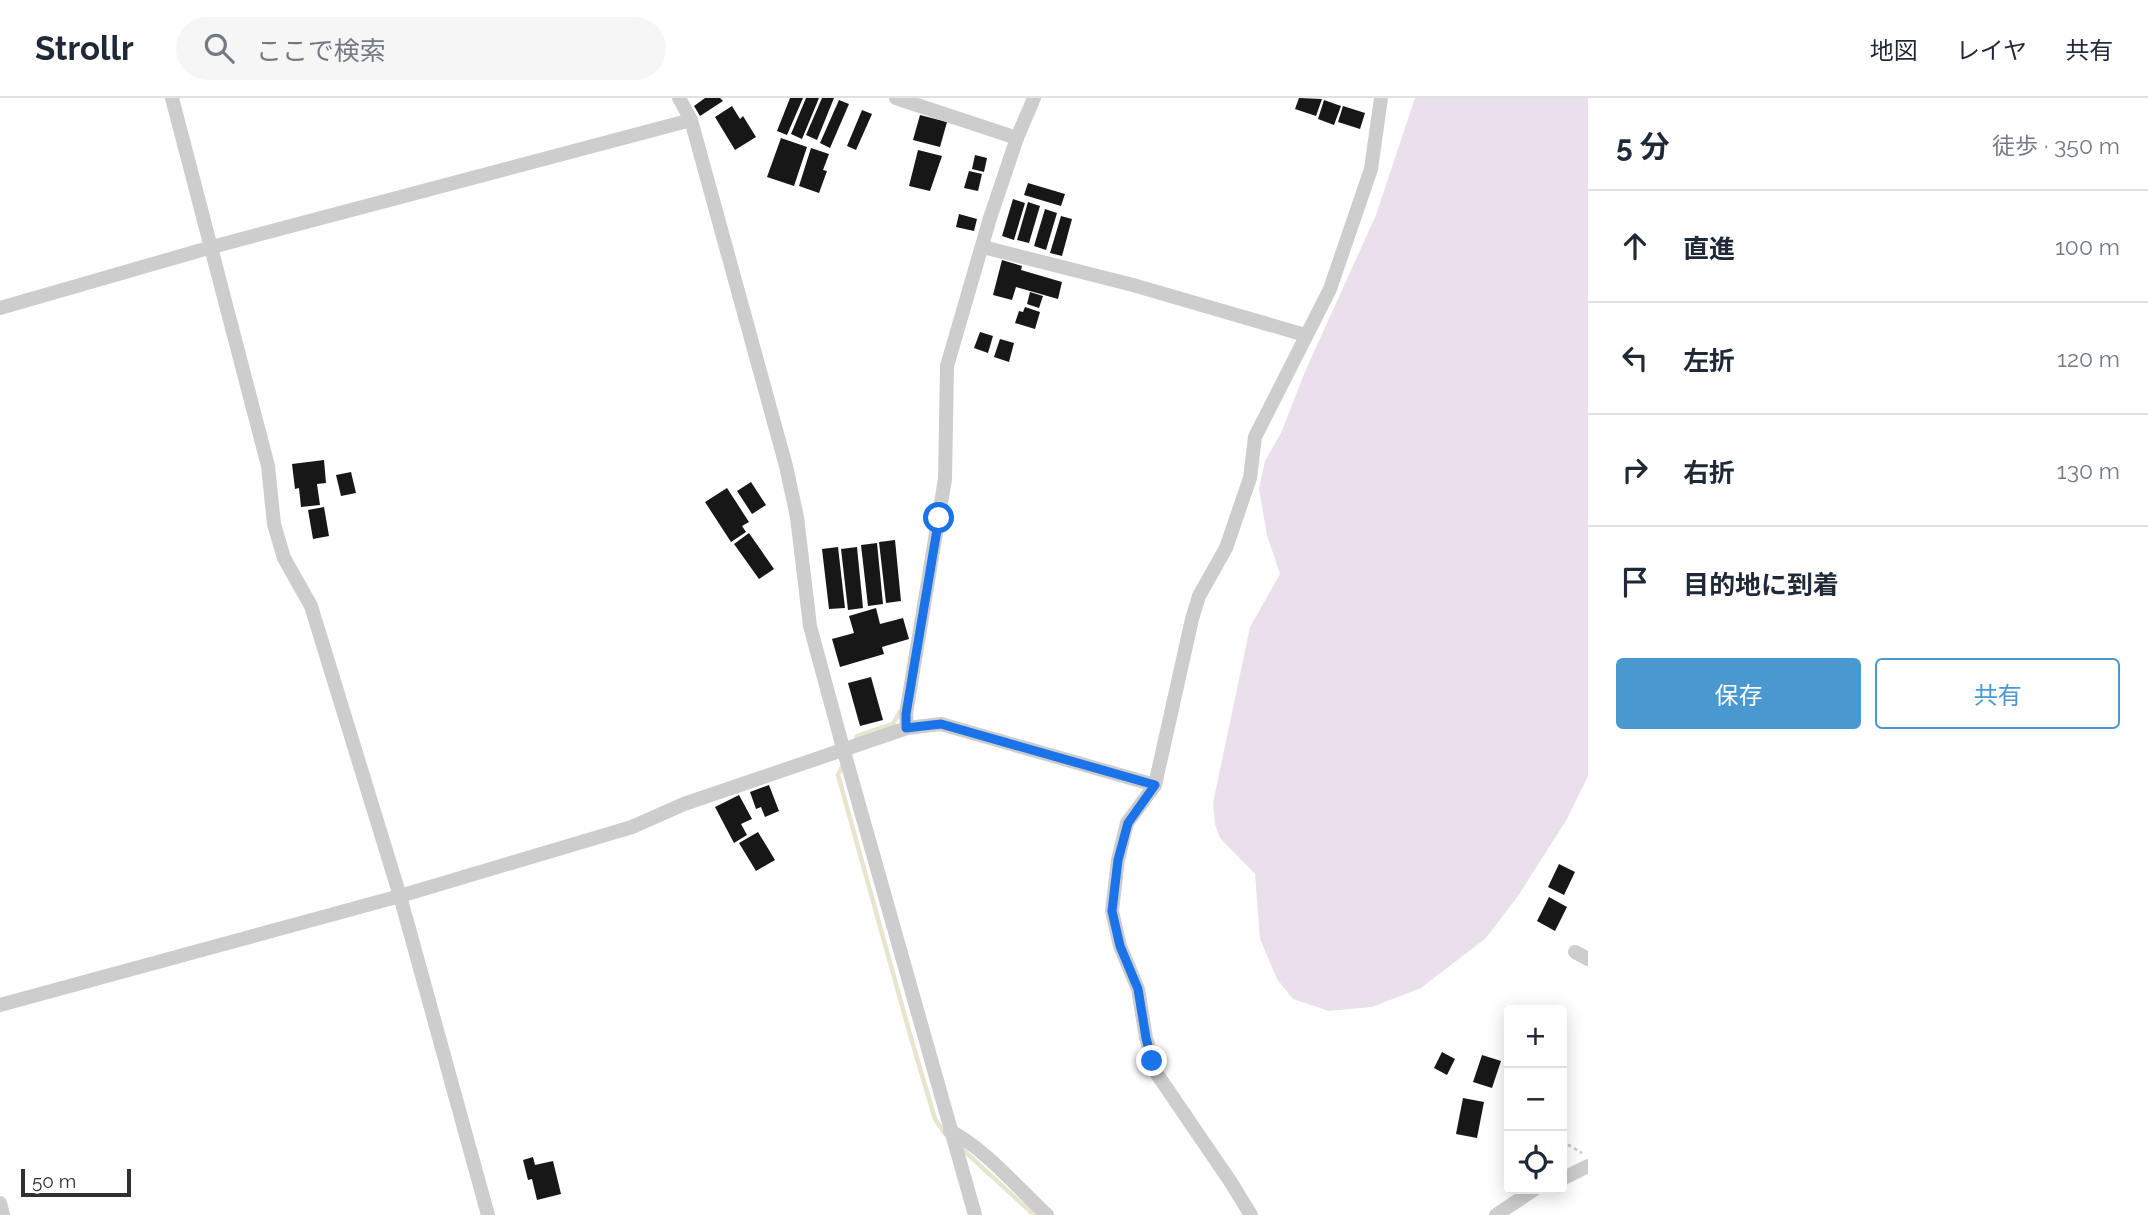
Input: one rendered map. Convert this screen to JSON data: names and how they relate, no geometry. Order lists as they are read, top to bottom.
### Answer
{
  "scale_bar": "50 m",
  "page": {
    "header": "Strollr",
    "search": "ここで検索",
    "nav": ["地図", "レイヤ", "共有"],
    "heading": ["5 分", "徒歩 · 350 m"],
    "list": [
      ["直進", "100 m"],
      ["左折", "120 m"],
      ["右折", "130 m"],
      "目的地に到着"
    ],
    "buttons": ["保存", "共有"],
    "map_buttons": ["+", "−"],
    "scale": "50 m"
  }
}
